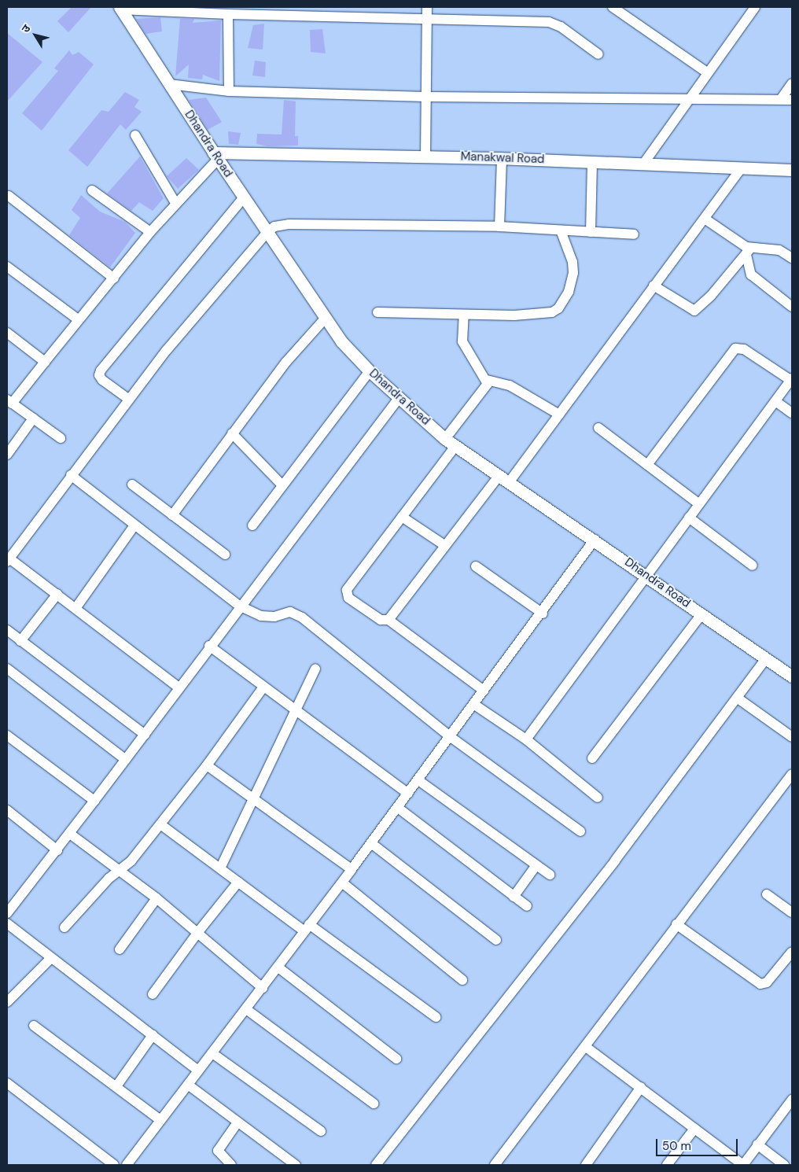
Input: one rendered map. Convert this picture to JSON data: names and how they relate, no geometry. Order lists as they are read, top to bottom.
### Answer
{
  "streets": {
    "street": ["Dhandra Road", "Manakwal Road"]
  },
  "crossings": [
    ["Dhandra Road", "Manakwal Road"]
  ],
  "scale_bar": "50 m",
  "north": "top left"
}
